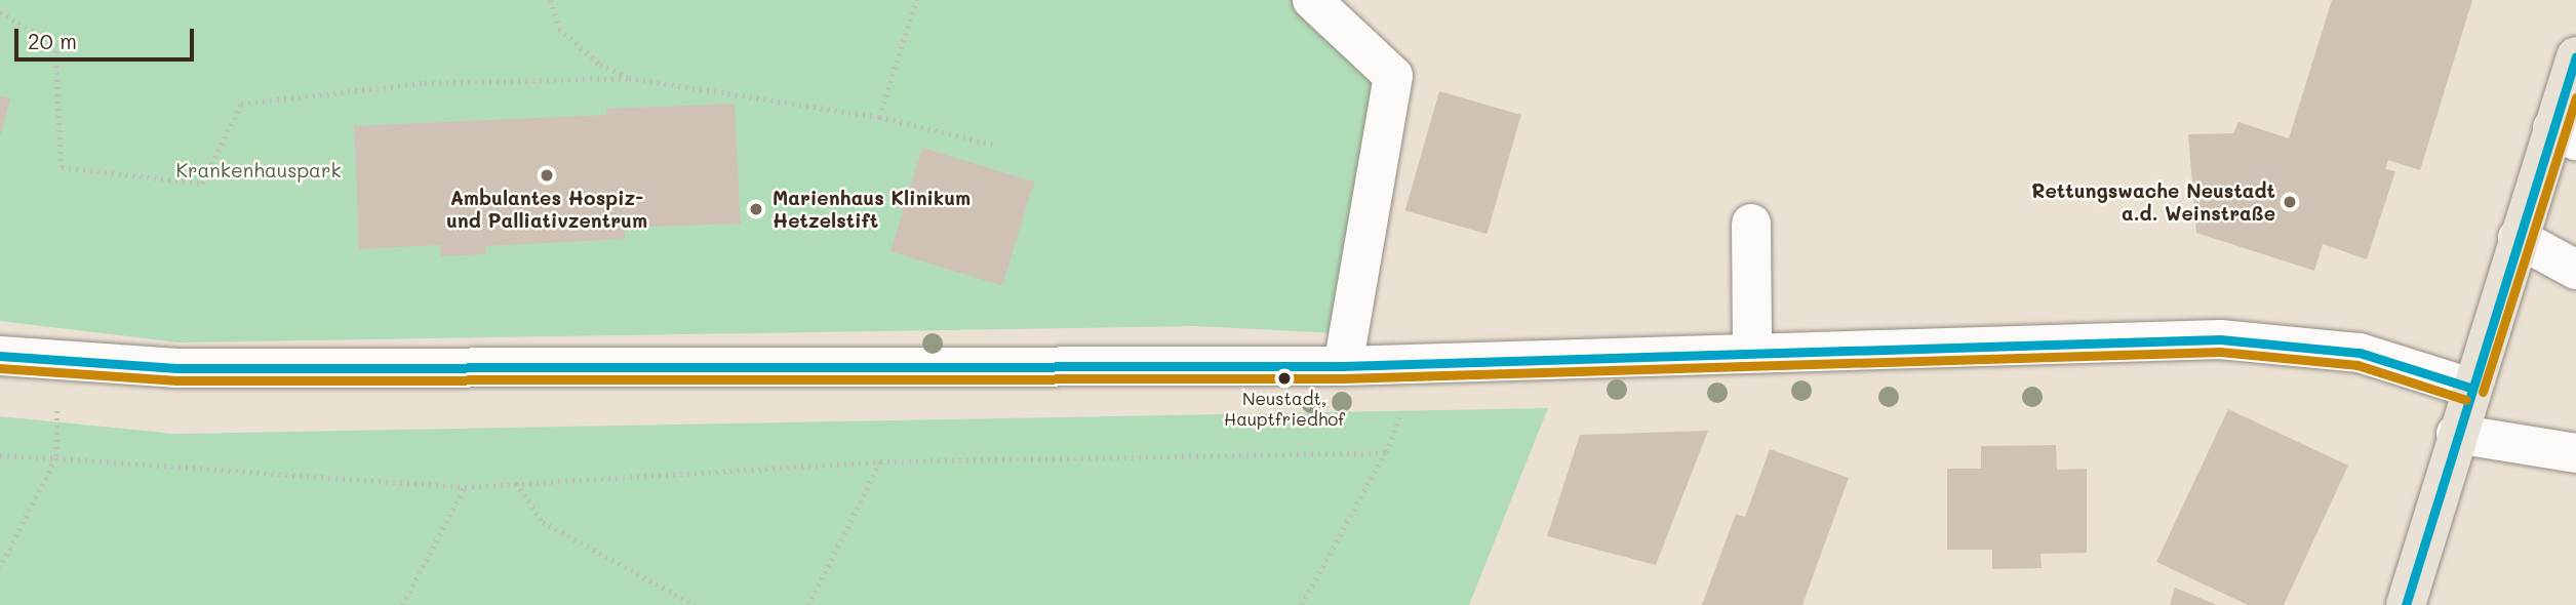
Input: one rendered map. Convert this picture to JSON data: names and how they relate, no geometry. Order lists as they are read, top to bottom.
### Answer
{
  "parks": ["Krankenhauspark"],
  "places": [
    "Ambulantes Hospiz- und Palliativzentrum",
    "Rettungswache Neustadt a.d. Weinstraße",
    "Marienhaus Klinikum Hetzelstift",
    "Neustadt, Hauptfriedhof"
  ],
  "scale_bar": "20 m"
}
